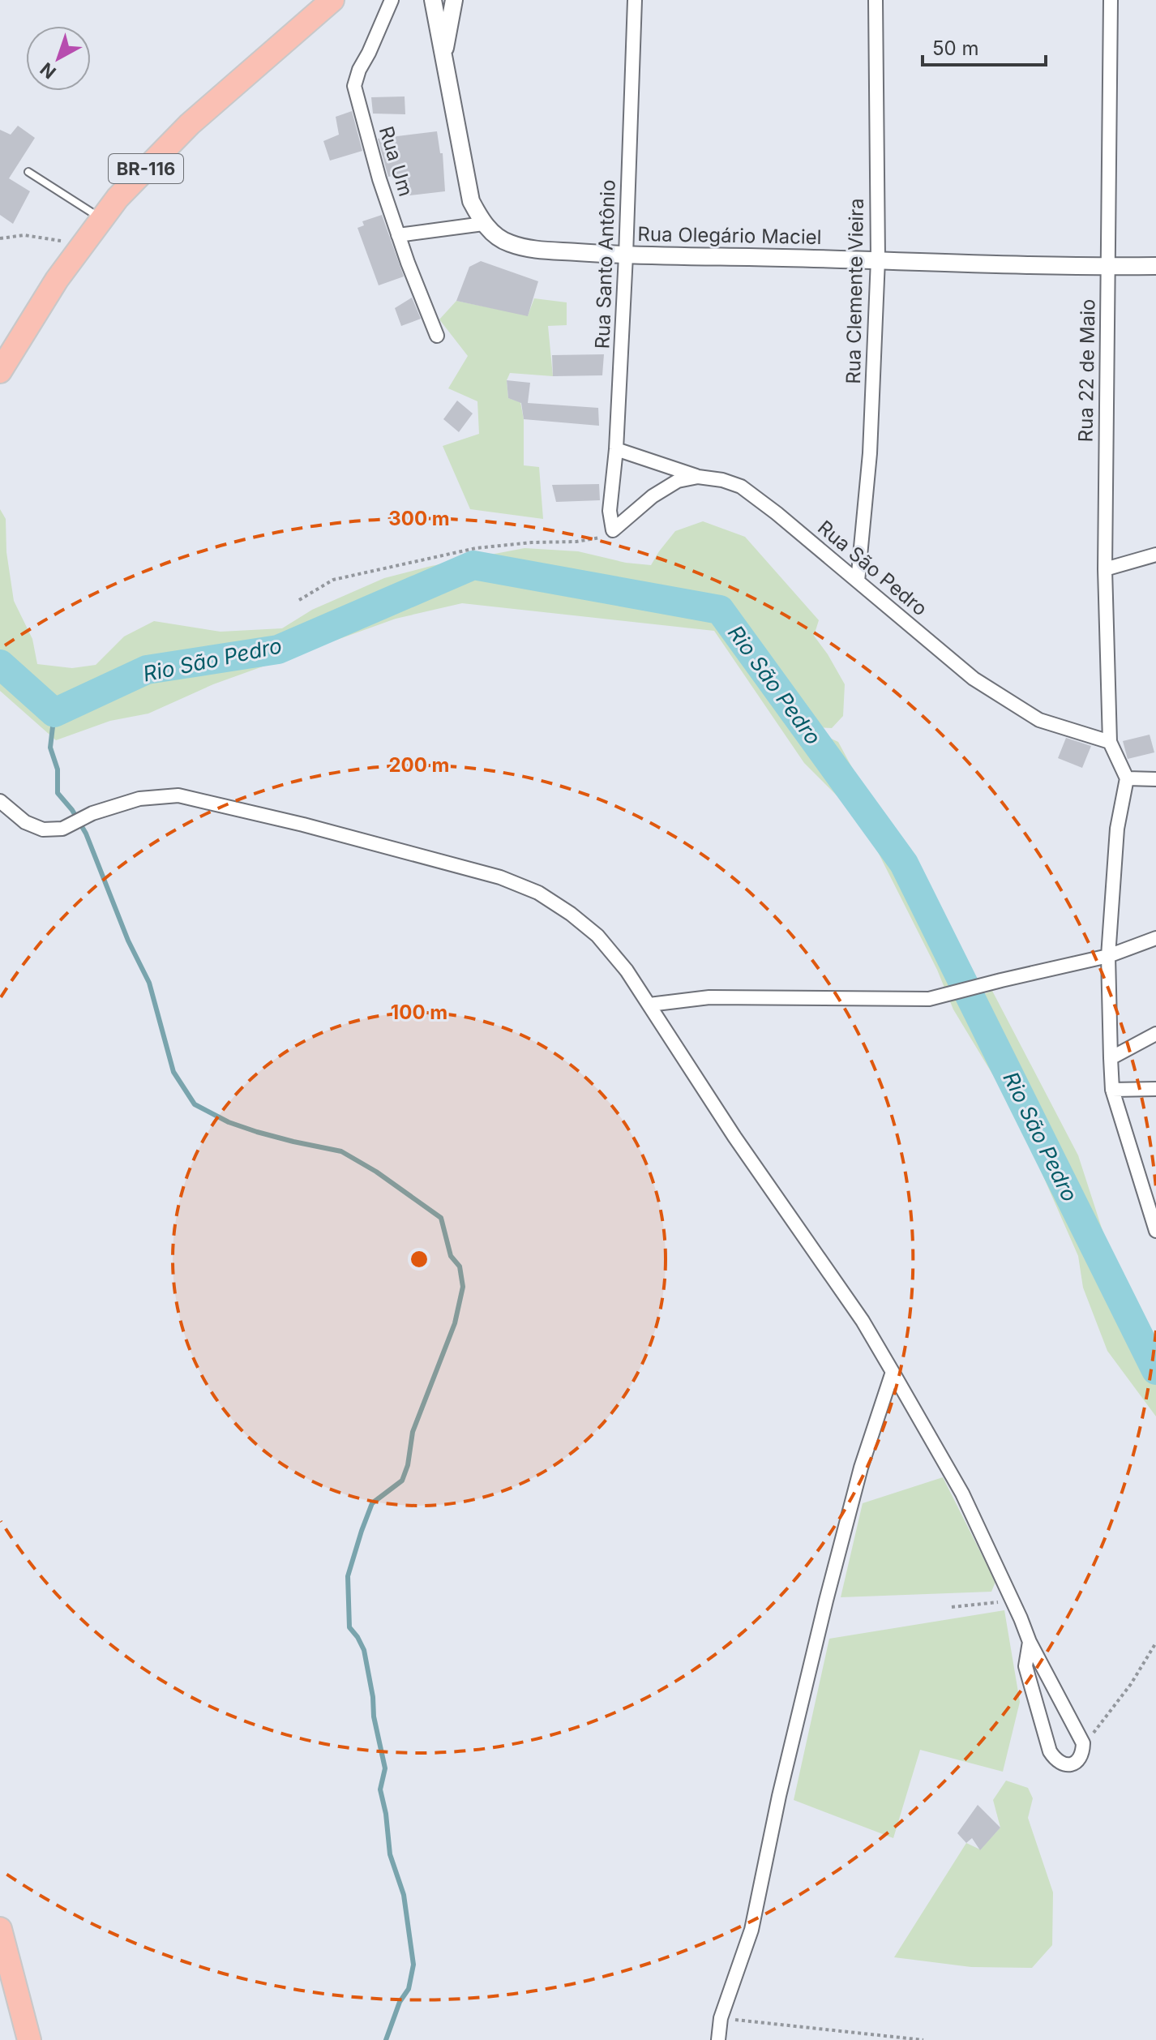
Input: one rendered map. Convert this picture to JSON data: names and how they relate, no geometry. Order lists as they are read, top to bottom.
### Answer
{
  "streets": {
    "highway": ["BR-116"],
    "street": [
      "Rua Um",
      "Rua Olegário Maciel",
      "Rua Santo Antônio",
      "Rua Clemente Vieira",
      "Rua 22 de Maio",
      "Rua São Pedro"
    ]
  },
  "crossings": [
    ["Rua Olegário Maciel", "Rua Santo Antônio"],
    ["Rua Olegário Maciel", "Rua Clemente Vieira"],
    ["Rua Olegário Maciel", "Rua 22 de Maio"],
    ["Rua Santo Antônio", "Rua São Pedro"],
    ["Rua Clemente Vieira", "Rua São Pedro"],
    ["Rua 22 de Maio", "Rua São Pedro"]
  ],
  "water": ["Rio São Pedro"],
  "scale_bar": "50 m",
  "north": "bottom left",
  "rings": ["300 m", "200 m", "100 m"]
}
